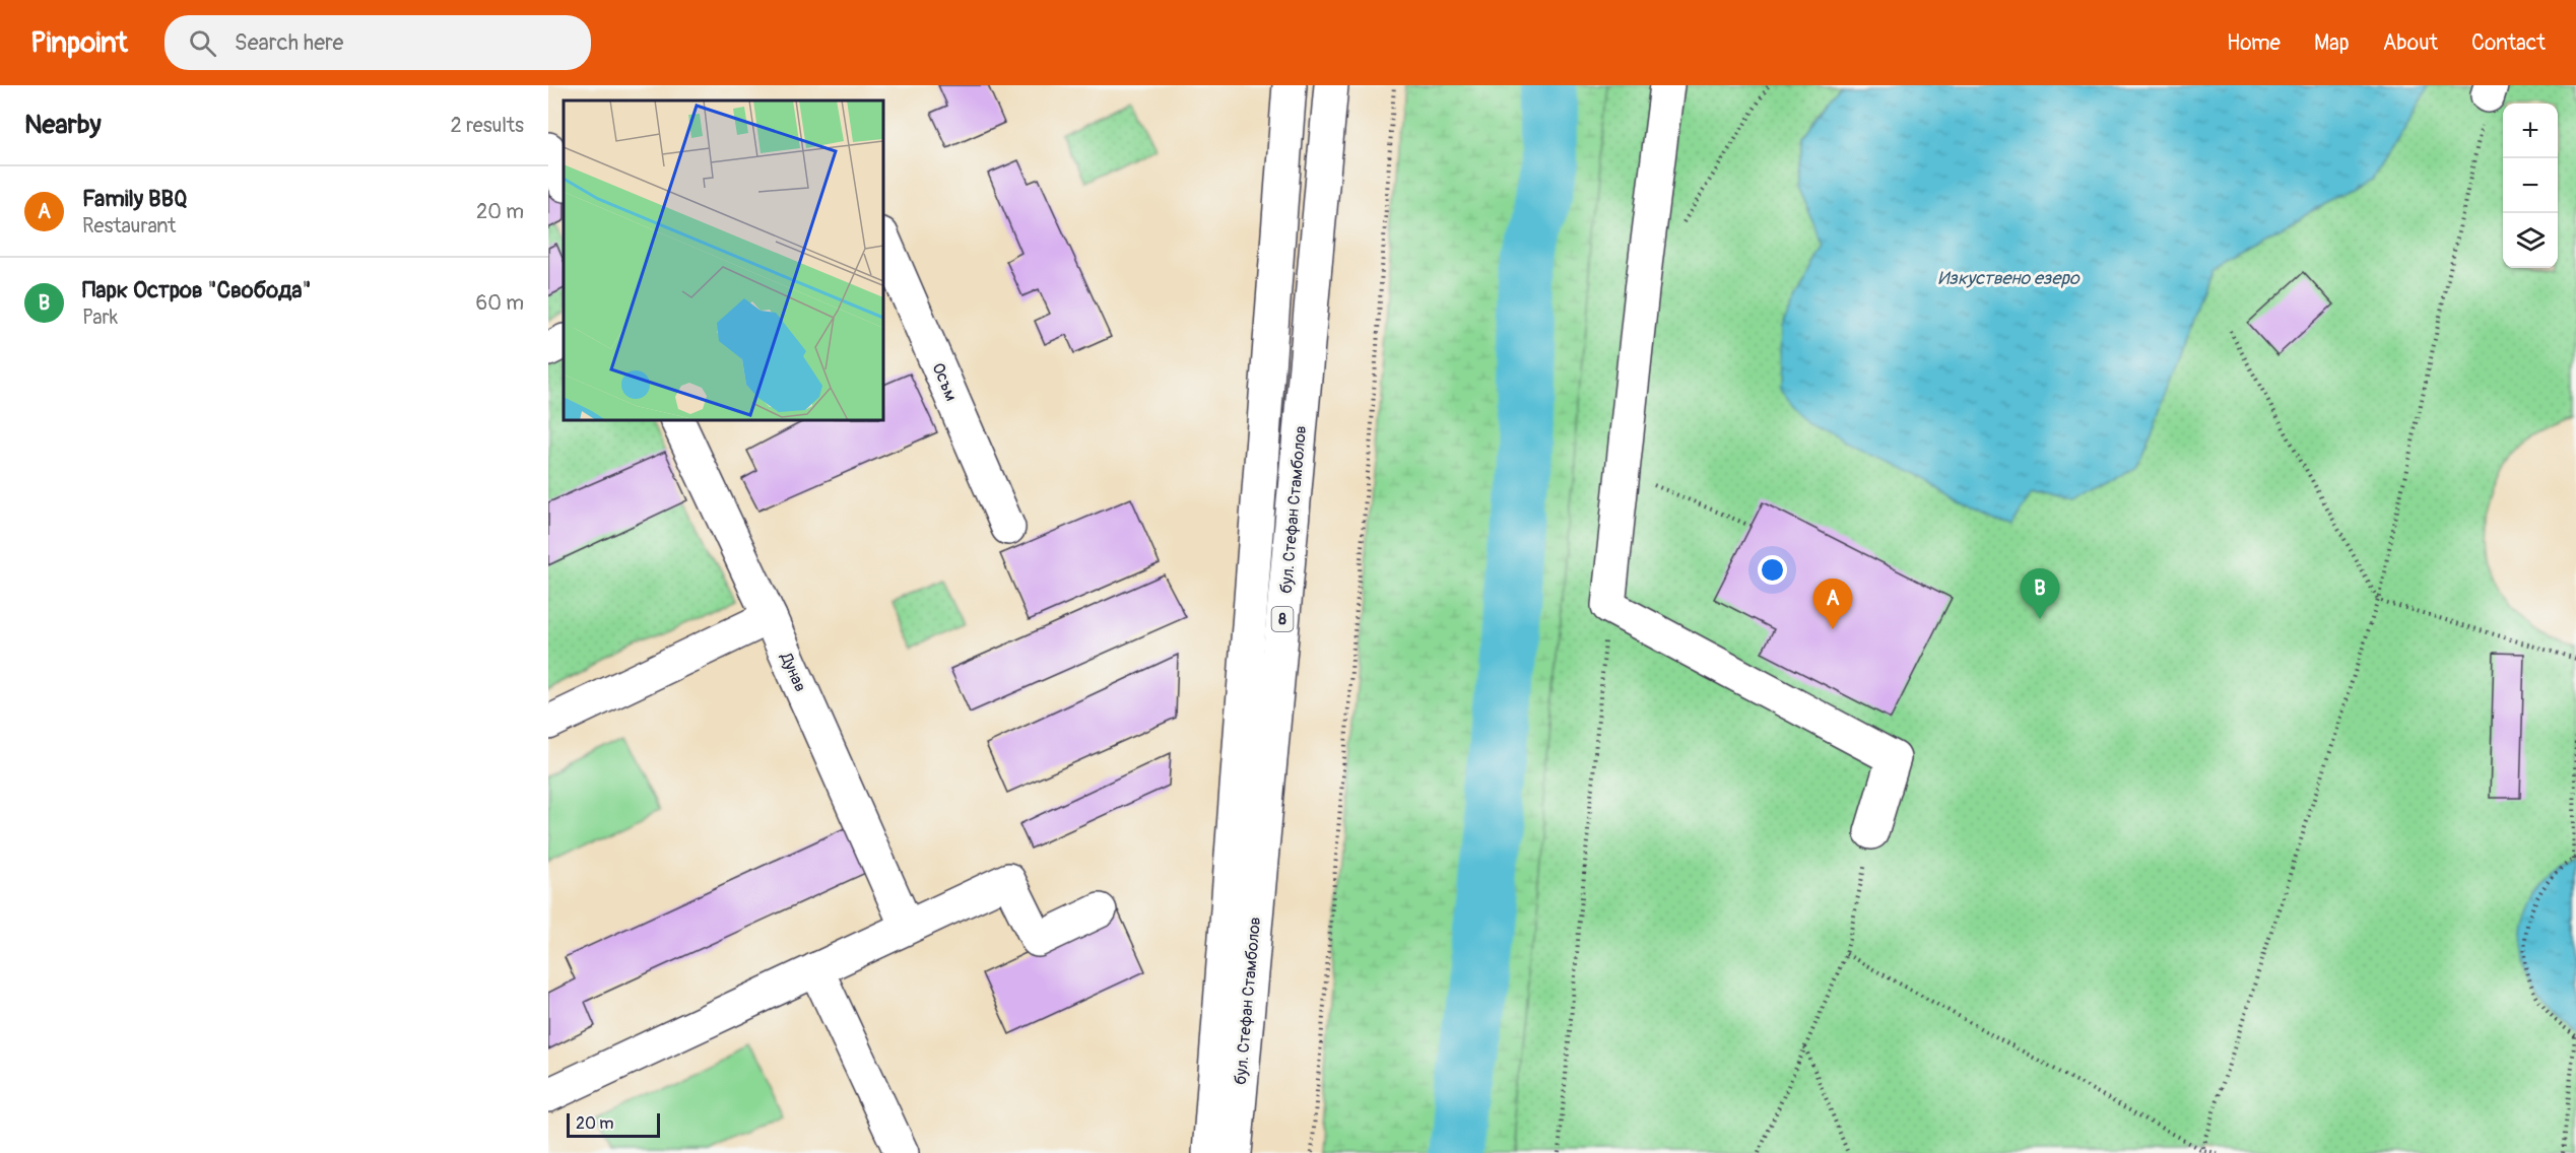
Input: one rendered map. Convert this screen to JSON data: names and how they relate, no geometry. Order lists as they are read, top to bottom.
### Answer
{
  "streets": {
    "main road": [
      "Осъм",
      "бул. Стефан Стамболов",
      "8",
      "Дунав"
    ]
  },
  "water": ["Изкуствено езеро"],
  "scale_bar": "20 m",
  "page": {
    "header": "Pinpoint",
    "search": "Search here",
    "nav": [
      "Home",
      "Map",
      "About",
      "Contact"
    ],
    "heading": ["Nearby", "2 results"],
    "map_buttons": ["+", "−"],
    "list": [
      {
        "mark": "A",
        "name": "Family BBQ",
        "note": "Restaurant",
        "value": "20 m"
      },
      {
        "mark": "B",
        "name": "Парк Остров \"Свобода\"",
        "note": "Park",
        "value": "60 m"
      }
    ],
    "pins": ["B", "A"],
    "scale": "20 m"
  }
}
